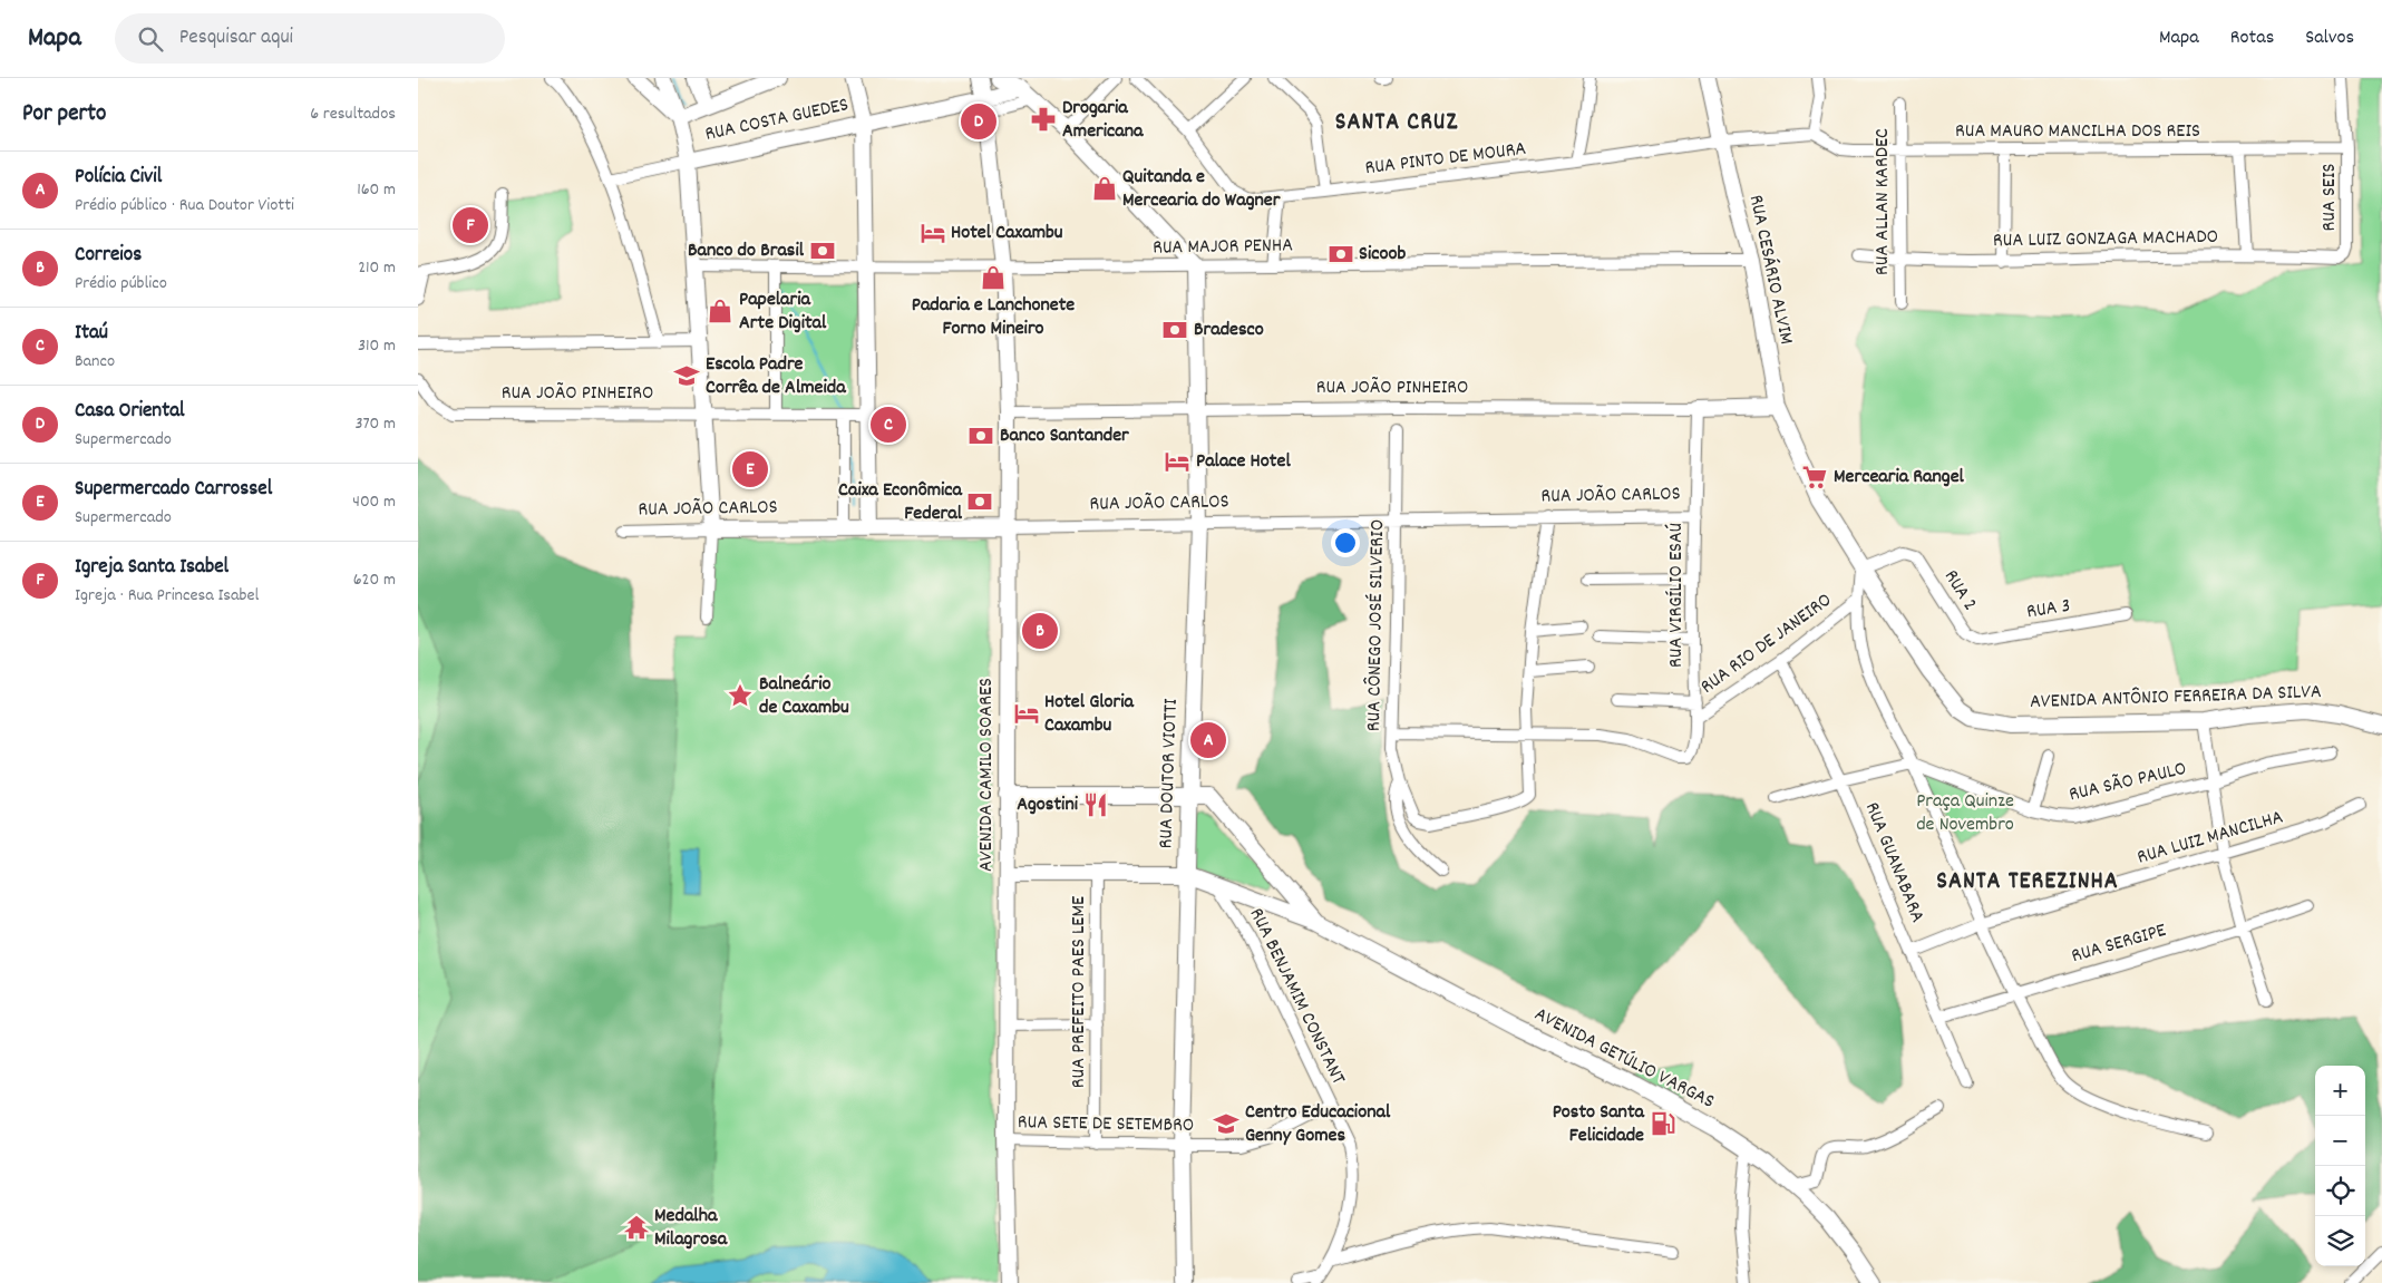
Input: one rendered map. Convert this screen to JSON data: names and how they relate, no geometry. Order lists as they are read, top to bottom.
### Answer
{
  "streets": {
    "street": [
      "RUA COSTA GUEDES",
      "RUA MAURO MANCILHA DOS REIS",
      "RUA PINTO DE MOURA",
      "RUA SEIS",
      "RUA ALLAN KARDEC",
      "RUA LUIZ GONZAGA MACHADO",
      "RUA MAJOR PENHA",
      "RUA CESÁRIO ALVIM",
      "RUA JOÃO PINHEIRO",
      "RUA JOÃO CARLOS",
      "RUA 2",
      "RUA VIRGÍLIO ESAÚ",
      "RUA 3",
      "RUA CÔNEGO JOSÉ SILVERIO",
      "RUA RIO DE JANEIRO",
      "AVENIDA ANTÔNIO FERREIRA DA SILVA",
      "RUA DOUTOR VIOTTI",
      "AVENIDA CAMILO SOARES",
      "RUA SÃO PAULO",
      "RUA LUIZ MANCILHA",
      "RUA GUANABARA",
      "RUA SERGIPE",
      "RUA PREFEITO PAES LEME",
      "RUA BENJAMIM CONSTANT",
      "AVENIDA GETÚLIO VARGAS",
      "RUA SETE DE SETEMBRO"
    ]
  },
  "crossings": [
    ["RUA COSTA GUEDES", "AVENIDA CAMILO SOARES"],
    ["RUA MAURO MANCILHA DOS REIS", "RUA PINTO DE MOURA"],
    ["RUA MAURO MANCILHA DOS REIS", "RUA SEIS"],
    ["RUA MAURO MANCILHA DOS REIS", "RUA ALLAN KARDEC"],
    ["RUA PINTO DE MOURA", "RUA CESÁRIO ALVIM"],
    ["RUA SEIS", "RUA LUIZ GONZAGA MACHADO"],
    ["RUA ALLAN KARDEC", "RUA LUIZ GONZAGA MACHADO"],
    ["RUA MAJOR PENHA", "RUA CESÁRIO ALVIM"],
    ["RUA MAJOR PENHA", "RUA DOUTOR VIOTTI"],
    ["RUA MAJOR PENHA", "AVENIDA CAMILO SOARES"],
    ["RUA CESÁRIO ALVIM", "RUA JOÃO PINHEIRO"],
    ["RUA CESÁRIO ALVIM", "AVENIDA ANTÔNIO FERREIRA DA SILVA"],
    ["RUA JOÃO PINHEIRO", "RUA VIRGÍLIO ESAÚ"],
    ["RUA JOÃO PINHEIRO", "AVENIDA ANTÔNIO FERREIRA DA SILVA"],
    ["RUA JOÃO PINHEIRO", "RUA DOUTOR VIOTTI"],
    ["RUA JOÃO PINHEIRO", "AVENIDA CAMILO SOARES"],
    ["RUA JOÃO CARLOS", "RUA VIRGÍLIO ESAÚ"],
    ["RUA JOÃO CARLOS", "RUA CÔNEGO JOSÉ SILVERIO"],
    ["RUA JOÃO CARLOS", "RUA DOUTOR VIOTTI"],
    ["RUA JOÃO CARLOS", "AVENIDA CAMILO SOARES"],
    ["RUA 2", "RUA 3"],
    ["RUA 2", "AVENIDA ANTÔNIO FERREIRA DA SILVA"],
    ["RUA VIRGÍLIO ESAÚ", "RUA CÔNEGO JOSÉ SILVERIO"],
    ["RUA VIRGÍLIO ESAÚ", "RUA RIO DE JANEIRO"],
    ["RUA RIO DE JANEIRO", "RUA GUANABARA"],
    ["RUA DOUTOR VIOTTI", "RUA SETE DE SETEMBRO"],
    ["AVENIDA CAMILO SOARES", "RUA SETE DE SETEMBRO"],
    ["RUA LUIZ MANCILHA", "RUA GUANABARA"],
    ["RUA GUANABARA", "RUA SERGIPE"],
    ["RUA PREFEITO PAES LEME", "RUA SETE DE SETEMBRO"],
    ["RUA BENJAMIM CONSTANT", "RUA SETE DE SETEMBRO"]
  ],
  "districts": ["SANTA CRUZ", "SANTA TEREZINHA"],
  "parks": ["Praça Quinze de Novembro"],
  "places": {
    "pharmacy": ["Drogaria Americana"],
    "shop": ["Quitanda e Mercearia do Wagner", "Padaria e Lanchonete Forno Mineiro", "Papelaria Arte Digital"],
    "hotel": ["Hotel Caxambu", "Palace Hotel", "Hotel Gloria Caxambu"],
    "bank": [
      "Banco do Brasil",
      "Sicoob",
      "Bradesco",
      "Banco Santander",
      "Caixa Econômica Federal"
    ],
    "school or university": ["Escola Padre Corrêa de Almeida", "Centro Educacional Genny Gomes"],
    "supermarket": ["Mercearia Rangel"],
    "place": ["Balneário de Caxambu"],
    "restaurant": ["Agostini"],
    "fuel station": ["Posto Santa Felicidade"],
    "temple": ["Medalha Milagrosa"]
  },
  "page": {
    "header": "Mapa",
    "search": "Pesquisar aqui",
    "nav": ["Mapa", "Rotas", "Salvos"],
    "heading": ["Por perto", "6 resultados"],
    "pins": [
      "D",
      "F",
      "C",
      "E",
      "B",
      "A"
    ],
    "list": [
      {
        "mark": "A",
        "name": "Polícia Civil",
        "note": "Prédio público · Rua Doutor Viotti",
        "value": "160 m"
      },
      {
        "mark": "B",
        "name": "Correios",
        "note": "Prédio público",
        "value": "210 m"
      },
      {
        "mark": "C",
        "name": "Itaú",
        "note": "Banco",
        "value": "310 m"
      },
      {
        "mark": "D",
        "name": "Casa Oriental",
        "note": "Supermercado",
        "value": "370 m"
      },
      {
        "mark": "E",
        "name": "Supermercado Carrossel",
        "note": "Supermercado",
        "value": "400 m"
      },
      {
        "mark": "F",
        "name": "Igreja Santa Isabel",
        "note": "Igreja · Rua Princesa Isabel",
        "value": "620 m"
      }
    ],
    "map_buttons": ["+", "−"]
  }
}
